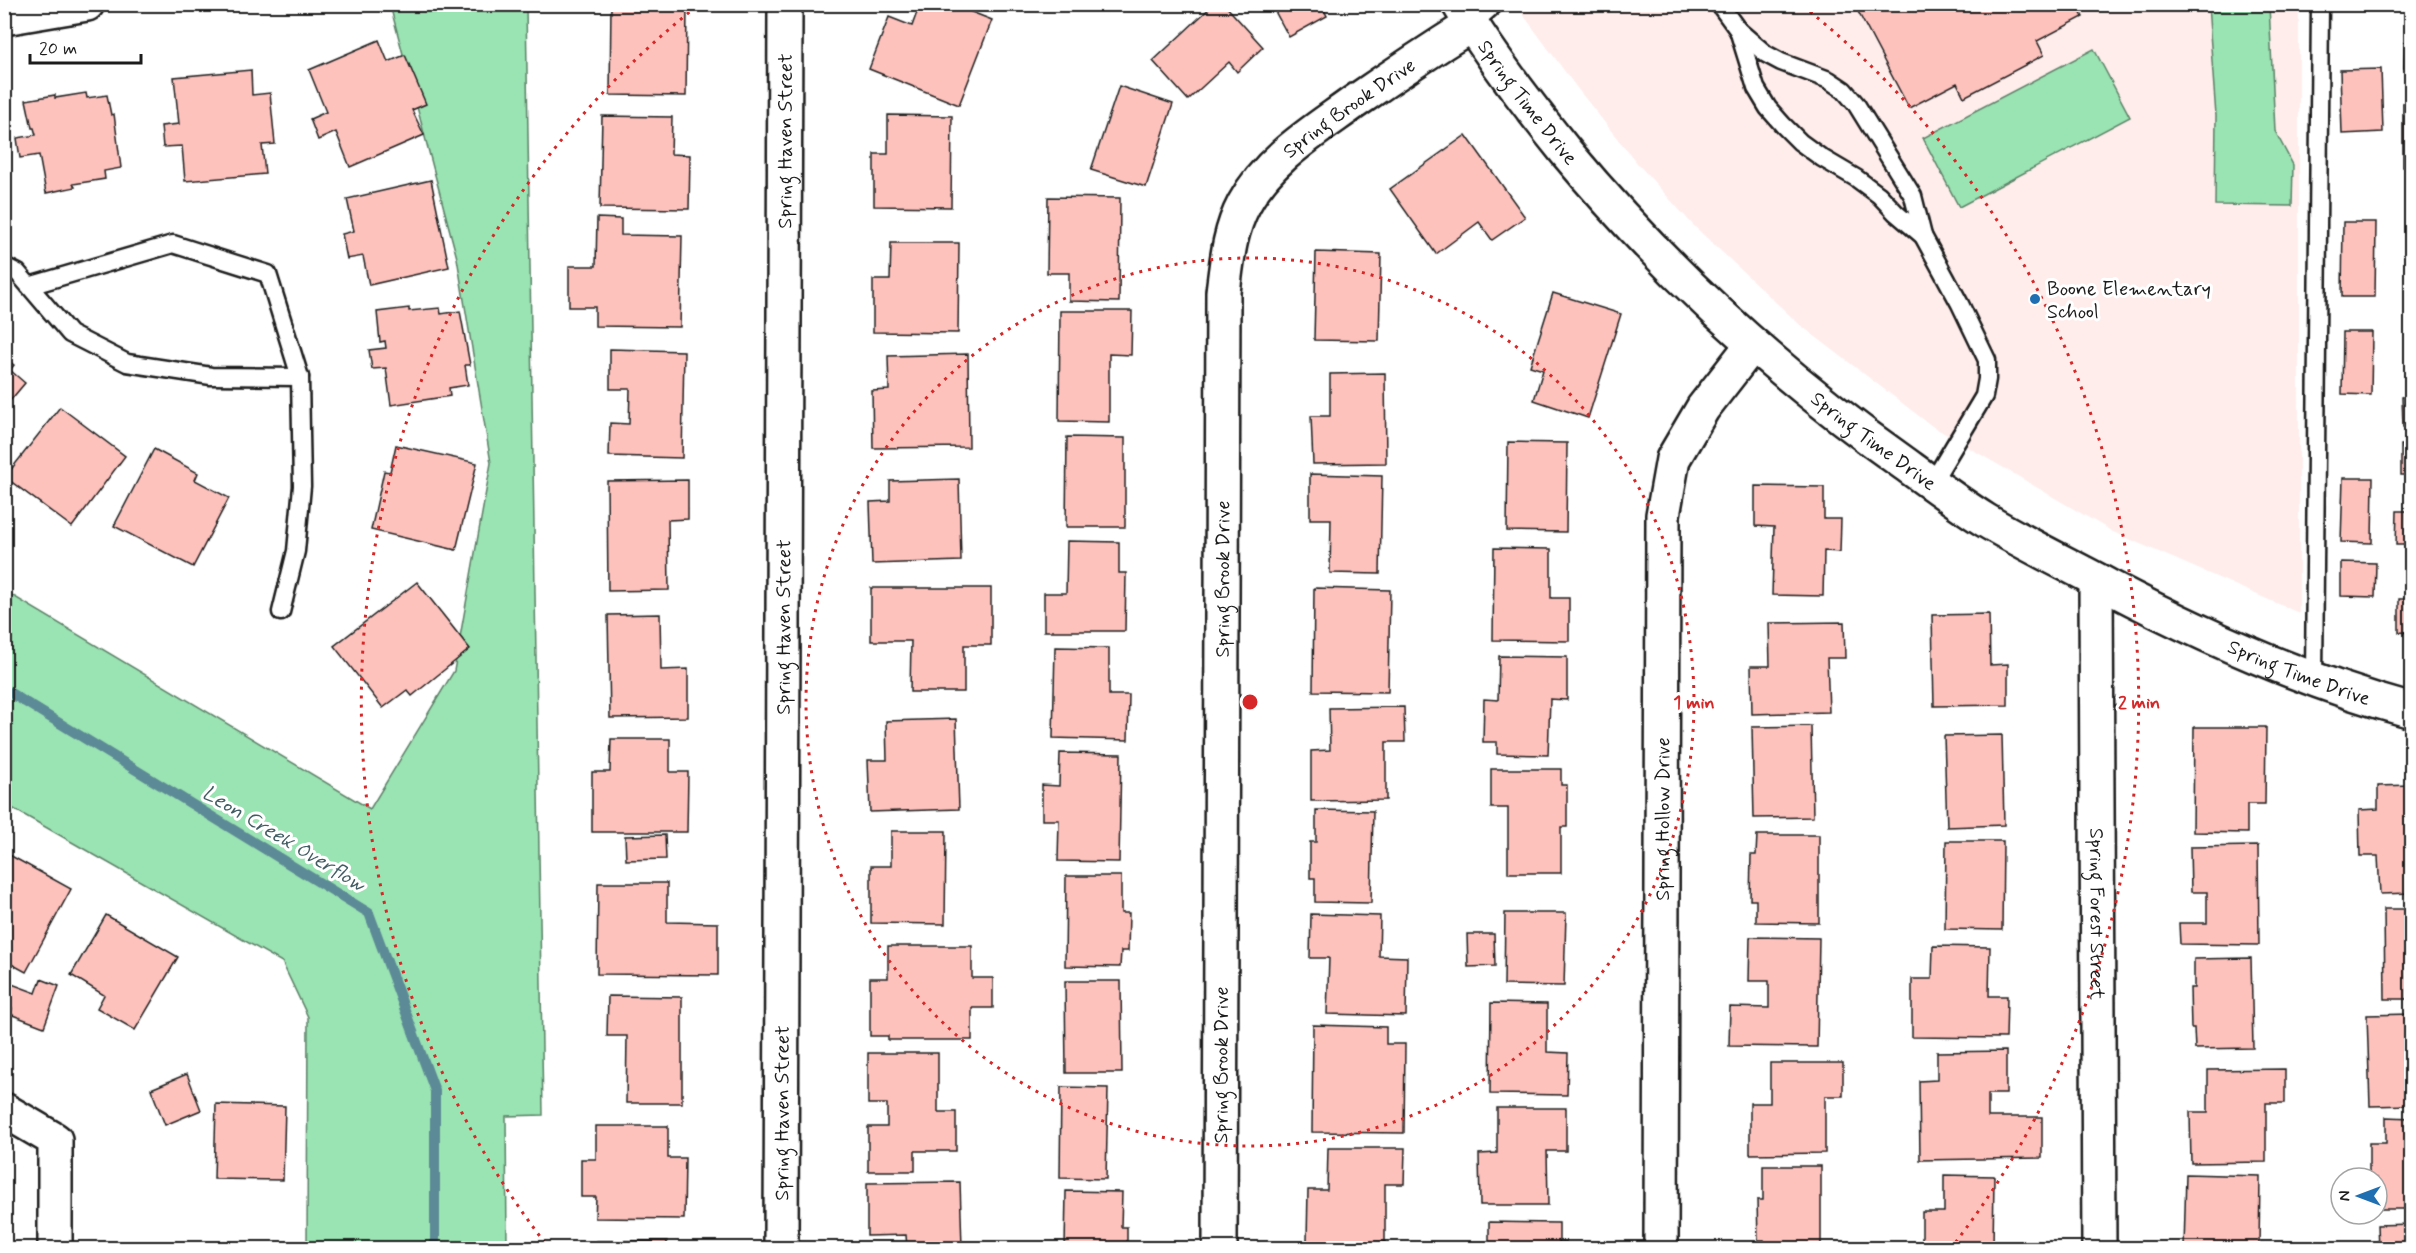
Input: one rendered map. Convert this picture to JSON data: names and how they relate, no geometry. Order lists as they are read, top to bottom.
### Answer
{
  "streets": {
    "street": [
      "Spring Time Drive",
      "Spring Brook Drive",
      "Spring Haven Street",
      "Spring Hollow Drive",
      "Spring Forest Street"
    ]
  },
  "crossings": [
    ["Spring Time Drive", "Spring Brook Drive"],
    ["Spring Time Drive", "Spring Hollow Drive"],
    ["Spring Time Drive", "Spring Forest Street"]
  ],
  "water": ["Leon Creek Overflow"],
  "places": ["Boone Elementary School"],
  "scale_bar": "20 m",
  "north": "left",
  "rings": ["1 min", "2 min"]
}
